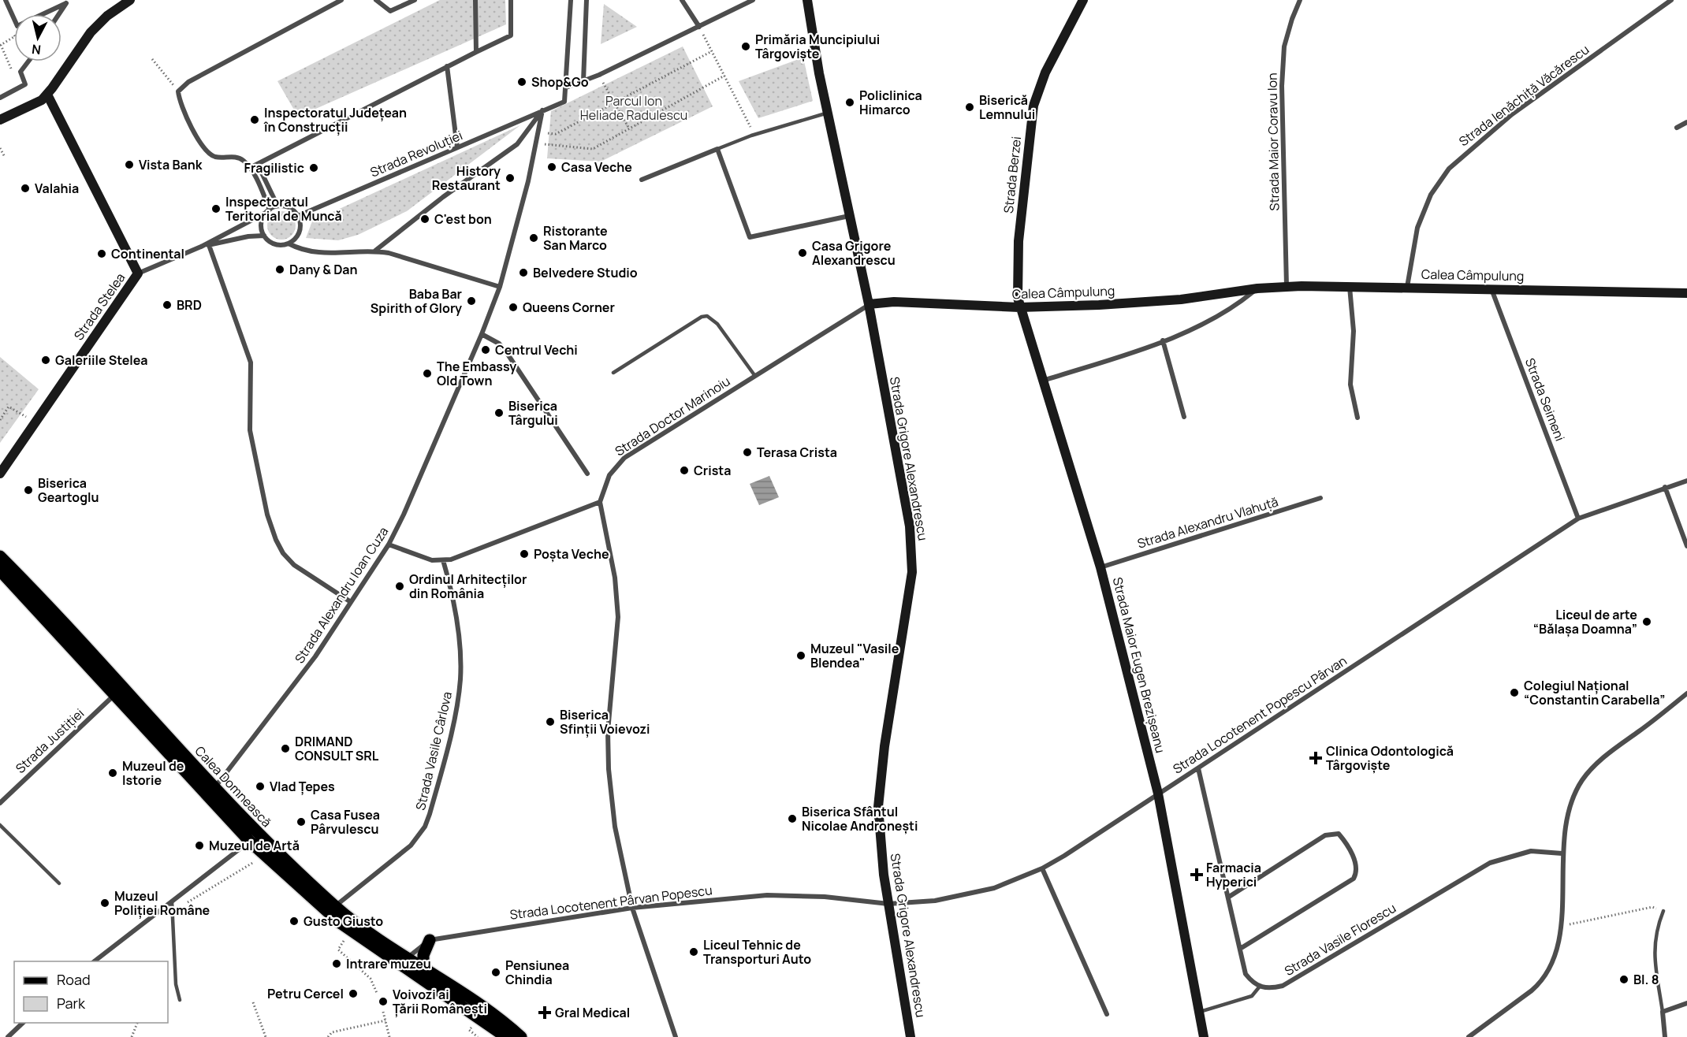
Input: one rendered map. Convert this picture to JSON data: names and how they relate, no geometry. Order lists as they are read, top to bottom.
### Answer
{
  "streets": {
    "main road": ["Calea Domnească"],
    "street": [
      "Strada Ienăchiță Văcărescu",
      "Strada Maior Coravu Ion",
      "Strada Revoluției",
      "Strada Berzei",
      "Calea Câmpulung",
      "Strada Stelea",
      "Strada Seimeni",
      "Strada Doctor Marinoiu",
      "Strada Grigore Alexandrescu",
      "Strada Alexandru Vlahuță",
      "Strada Alexandru Ioan Cuza",
      "Strada Maior Eugen Brezișeanu",
      "Strada Locotenent Popescu Pârvan",
      "Strada Justiției",
      "Strada Vasile Cârlova",
      "Strada Locotenent Pârvan Popescu",
      "Strada Vasile Florescu"
    ]
  },
  "crossings": [
    ["Strada Ienăchiță Văcărescu", "Calea Câmpulung"],
    ["Strada Maior Coravu Ion", "Calea Câmpulung"],
    ["Strada Revoluției", "Strada Alexandru Ioan Cuza"],
    ["Strada Berzei", "Calea Câmpulung"],
    ["Strada Berzei", "Strada Maior Eugen Brezișeanu"],
    ["Calea Câmpulung", "Strada Seimeni"],
    ["Calea Câmpulung", "Strada Doctor Marinoiu"],
    ["Calea Câmpulung", "Strada Grigore Alexandrescu"],
    ["Calea Câmpulung", "Strada Maior Eugen Brezișeanu"],
    ["Strada Seimeni", "Strada Locotenent Popescu Pârvan"],
    ["Strada Doctor Marinoiu", "Strada Grigore Alexandrescu"],
    ["Strada Grigore Alexandrescu", "Strada Locotenent Popescu Pârvan"],
    ["Strada Alexandru Vlahuță", "Strada Maior Eugen Brezișeanu"],
    ["Strada Alexandru Ioan Cuza", "Calea Domnească"],
    ["Strada Maior Eugen Brezișeanu", "Strada Locotenent Popescu Pârvan"],
    ["Strada Locotenent Popescu Pârvan", "Strada Locotenent Pârvan Popescu"],
    ["Strada Justiției", "Calea Domnească"],
    ["Strada Vasile Cârlova", "Calea Domnească"]
  ],
  "parks": ["Parcul Ion Heliade Radulescu"],
  "places": {
    "other": [
      "Primăria Muncipiului Târgoviște",
      "Shop&Go",
      "Policlinica Himarco",
      "Biserică Lemnului",
      "Inspectoratul Județean în Construcții",
      "Vista Bank",
      "Casa Veche",
      "Fragilistic",
      "History Restaurant",
      "Valahia",
      "Inspectoratul Teritorial de Muncă",
      "C'est bon",
      "Ristorante San Marco",
      "Casa Grigore Alexandrescu",
      "Continental",
      "Dany & Dan",
      "Belvedere Studio",
      "Baba Bar Spirith of Glory",
      "BRD",
      "Queens Corner",
      "Centrul Vechi",
      "Galeriile Stelea",
      "The Embassy Old Town",
      "Biserica Târgului",
      "Terasa Crista",
      "Crista",
      "Biserica Geartoglu",
      "Poșta Veche",
      "Ordinul Arhitecților din România",
      "Liceul de arte “Bălașa Doamna”",
      "Muzeul \"Vasile Blendea\"",
      "Colegiul Național “Constantin Carabella”",
      "Biserica Sfinții Voievozi",
      "DRIMAND CONSULT SRL",
      "Muzeul de Istorie",
      "Vlad Țepes",
      "Biserica Sfântul Nicolae Andronești",
      "Casa Fusea Pârvulescu",
      "Muzeul de Artă",
      "Muzeul Poliției Române",
      "Gusto Giusto",
      "Liceul Tehnic de Transporturi Auto",
      "Intrare muzeu",
      "Pensiunea Chindia",
      "Bl. 8",
      "Petru Cercel",
      "Voivozi ai Țării Românești"
    ],
    "health": ["Clinica Odontologică Târgoviște", "Farmacia Hyperici", "Gral Medical"]
  },
  "legend": ["Road", "Park"],
  "north": "bottom"
}
